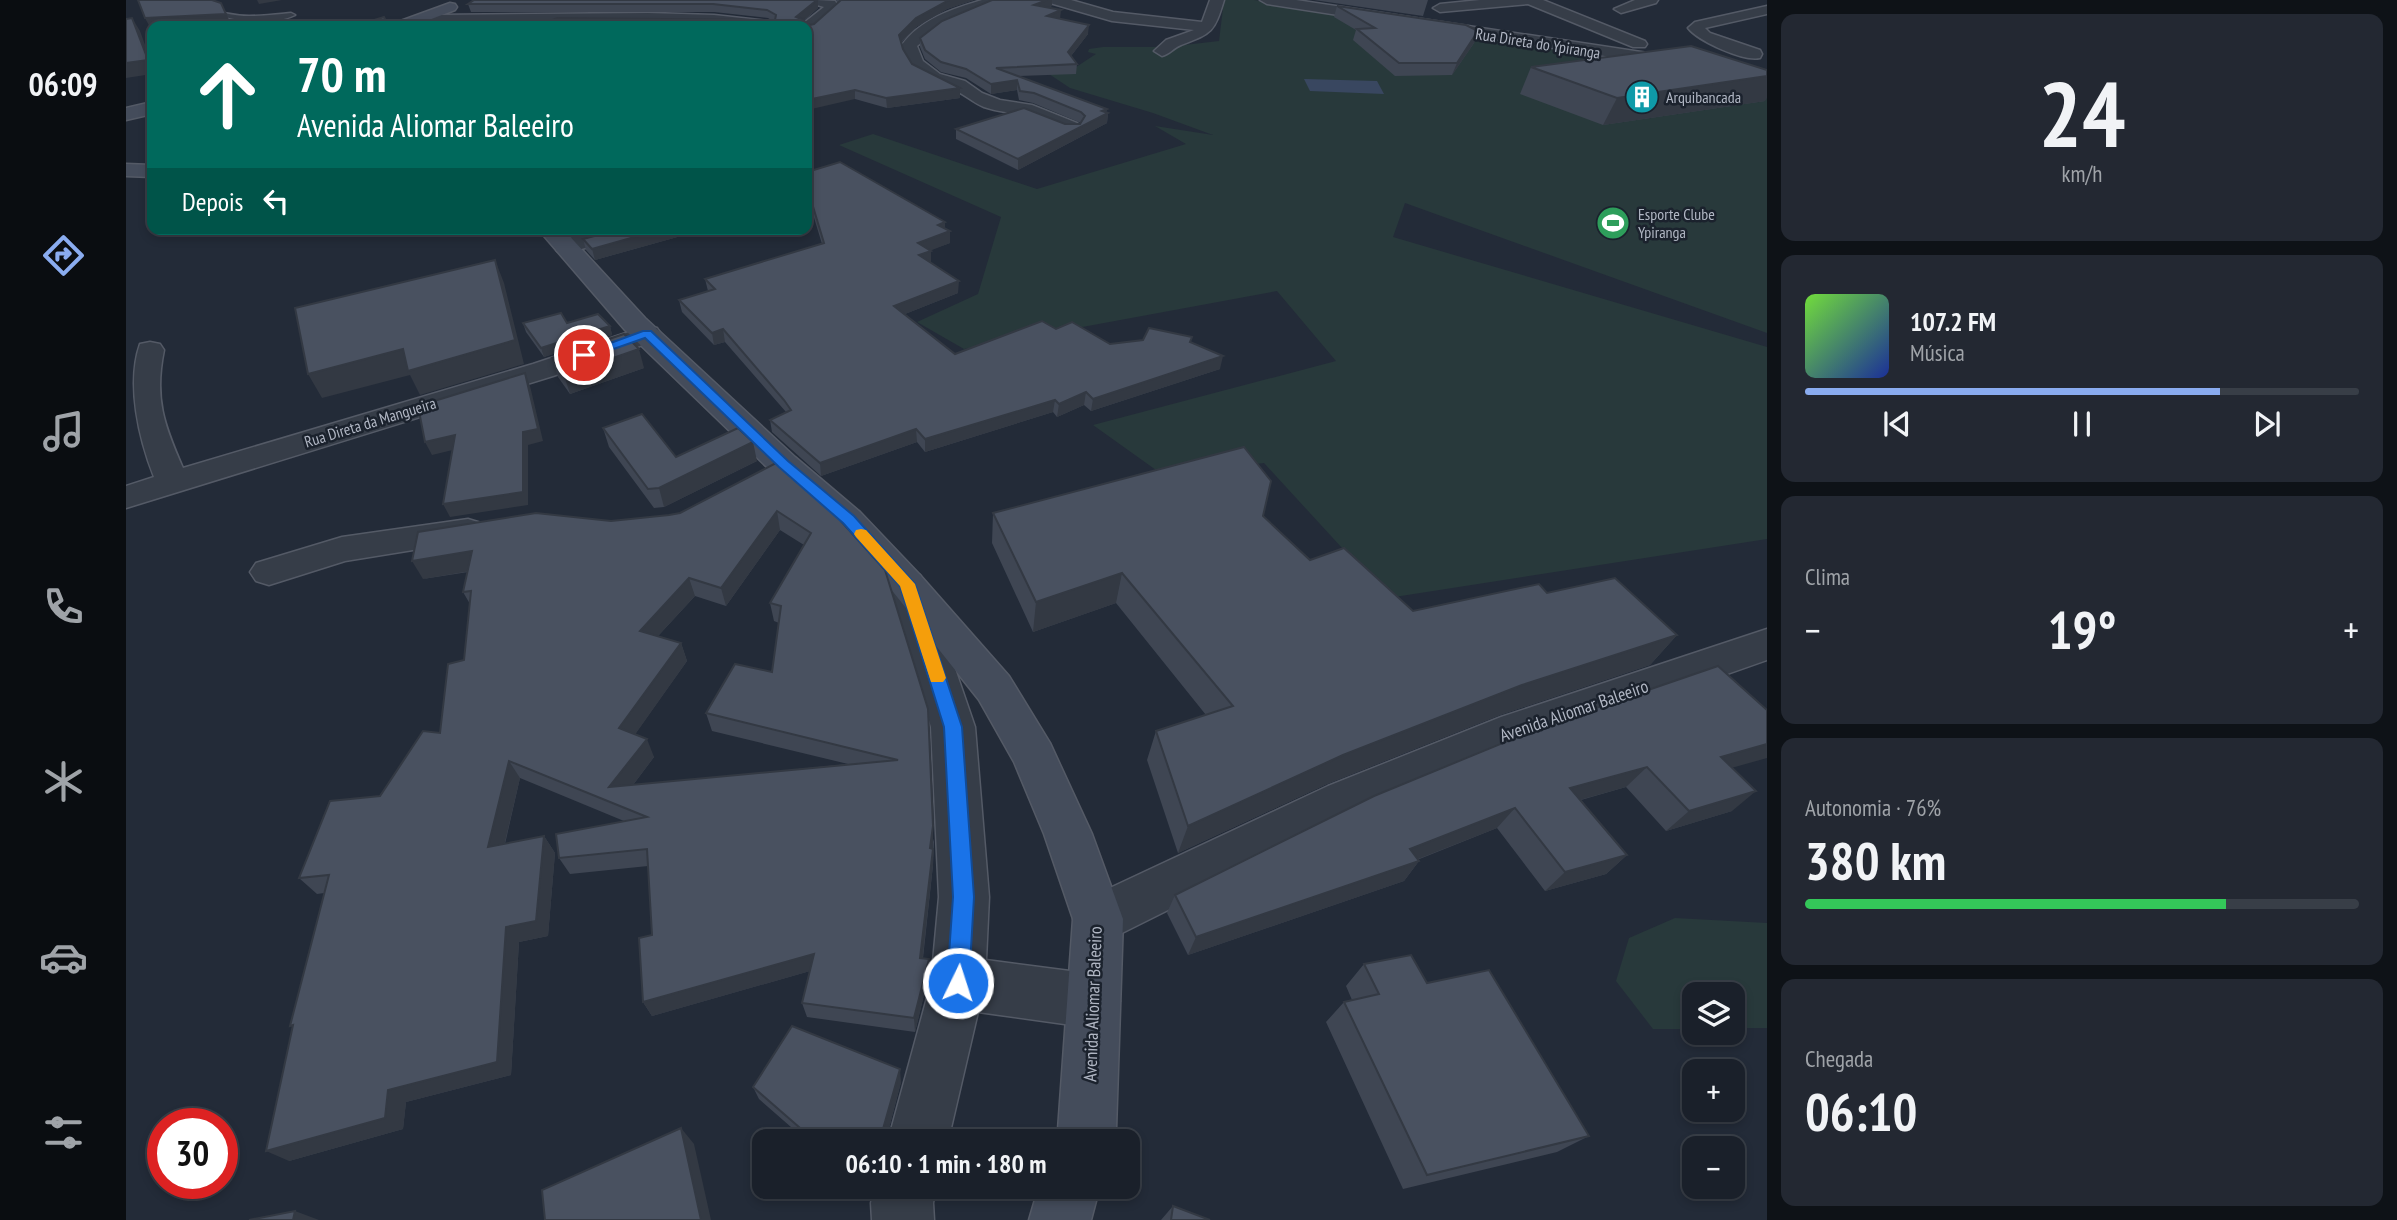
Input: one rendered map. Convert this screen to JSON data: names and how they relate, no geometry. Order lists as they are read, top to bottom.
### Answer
{
  "streets": {
    "main road": ["Avenida Aliomar Baleeiro"],
    "street": ["Rua Direta do Ypiranga", "Rua Direta da Mangueira"]
  },
  "crossings": [
    ["Rua Direta da Mangueira", "Avenida Aliomar Baleeiro"]
  ],
  "places": {
    "building": ["Arquibancada"],
    "sports": ["Esporte Clube Ypiranga"]
  },
  "page": {
    "tabs": "06:09",
    "tile": [
      ["24", "km/h"],
      "Clima",
      ["Autonomia · 76%", "380 km"],
      ["Chegada", "06:10"]
    ],
    "turn": ["70 m", "Avenida Aliomar Baleeiro"],
    "then": "Depois",
    "song": ["107.2 FM", "Música"],
    "heat": ["−", "19°", "+"],
    "map_buttons": ["+", "−"],
    "limit": "30",
    "trip": "06:10 · 1 min · 180 m"
  }
}
